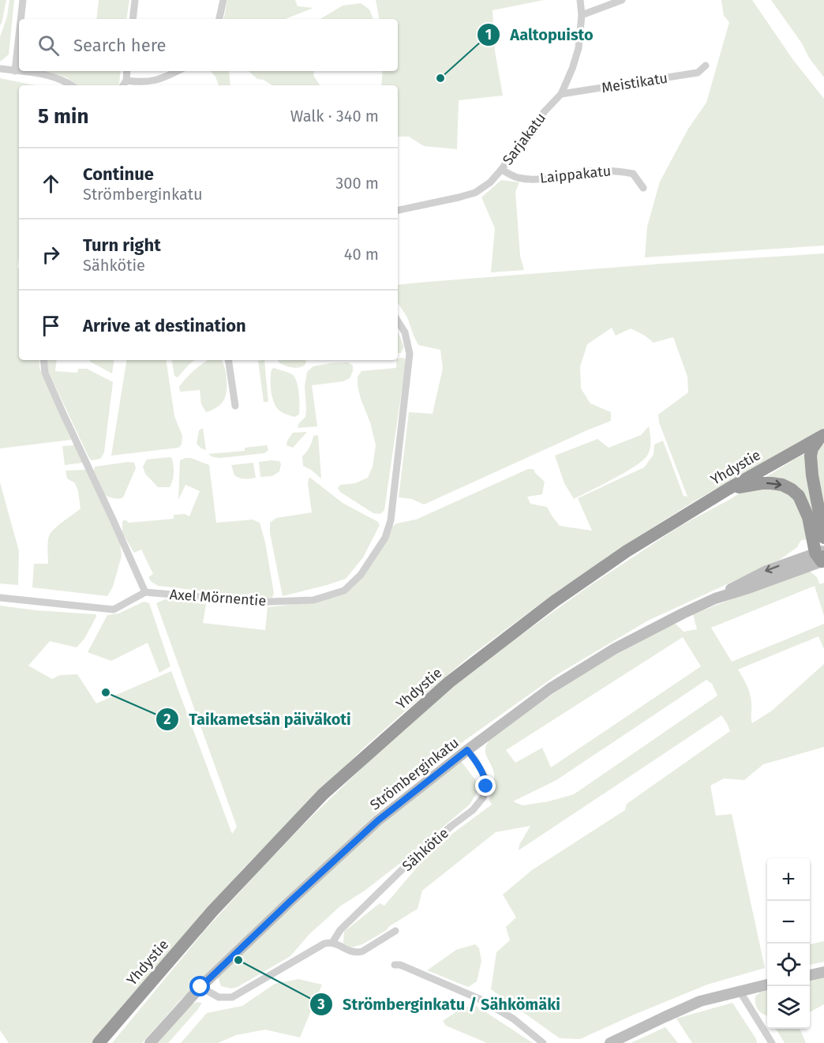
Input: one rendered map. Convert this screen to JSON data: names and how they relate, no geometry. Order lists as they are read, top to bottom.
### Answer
{
  "streets": {
    "highway": ["Yhdystie"],
    "street": [
      "Meistikatu",
      "Sarjakatu",
      "Laippakatu",
      "Axel Mörnentie",
      "Strömberginkatu",
      "Sähkötie"
    ]
  },
  "crossings": [
    ["Meistikatu", "Sarjakatu"],
    ["Sarjakatu", "Laippakatu"],
    ["Strömberginkatu", "Sähkötie"]
  ],
  "places": ["Aaltopuisto", "Taikametsän päiväkoti", "Strömberginkatu / Sähkömäki"],
  "page": {
    "search": "Search here",
    "heading": ["5 min", "Walk · 340 m"],
    "list": [
      ["Continue", "Strömberginkatu", "300 m"],
      ["Turn right", "Sähkötie", "40 m"],
      "Arrive at destination"
    ],
    "map_buttons": ["+", "−"]
  }
}
